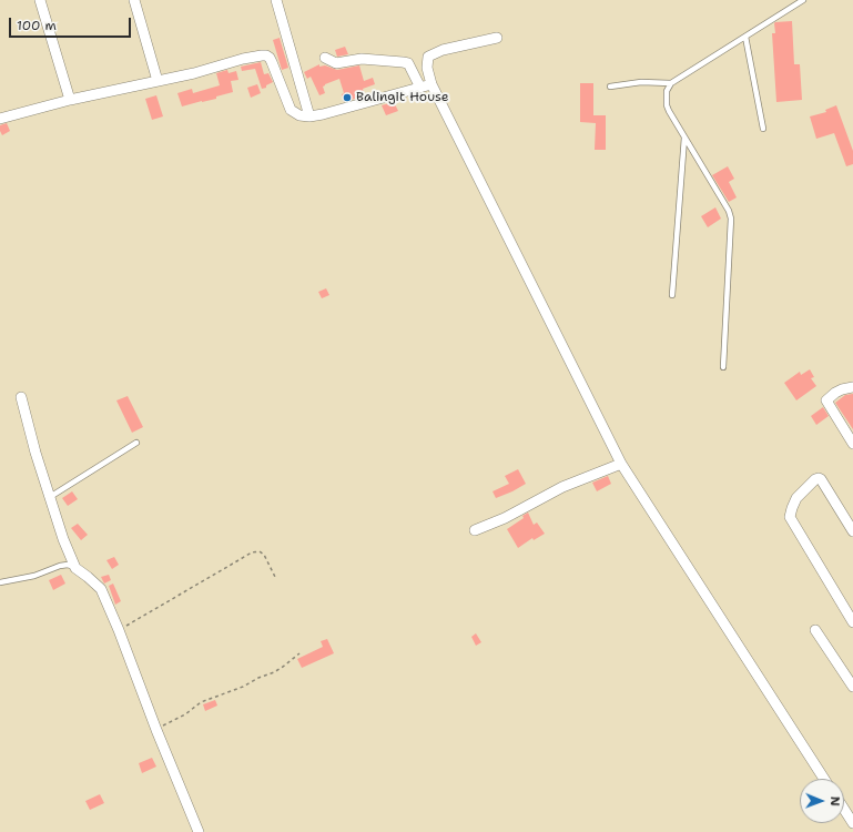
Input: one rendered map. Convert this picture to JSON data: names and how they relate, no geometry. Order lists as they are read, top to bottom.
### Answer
{
  "places": ["Balingit House"],
  "scale_bar": "100 m",
  "north": "right"
}
